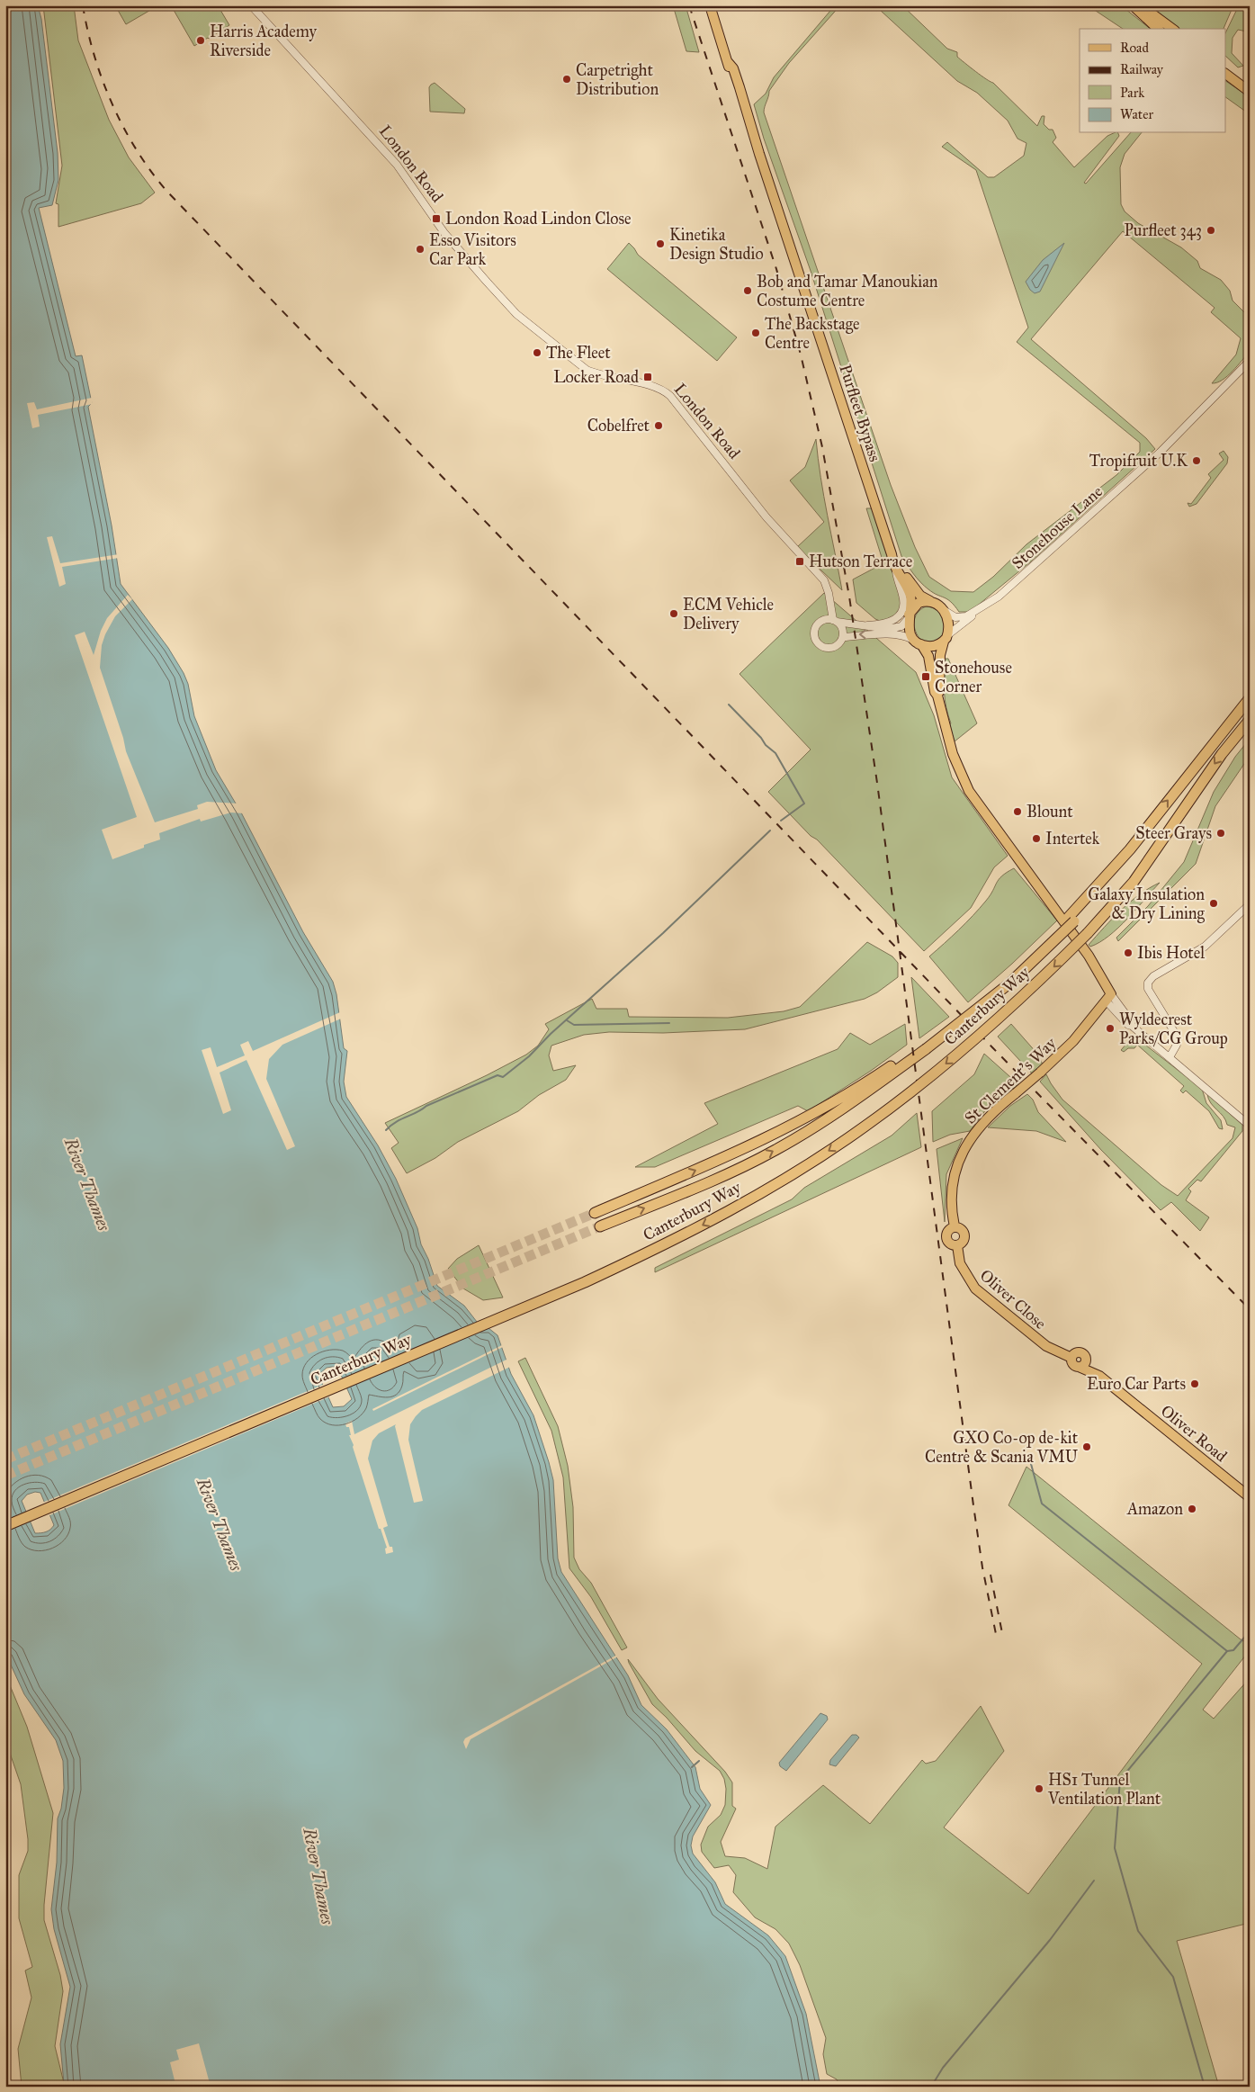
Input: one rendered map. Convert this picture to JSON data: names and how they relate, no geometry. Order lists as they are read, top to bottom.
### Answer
{
  "streets": {
    "highway": ["Canterbury Way"],
    "main road": [
      "Purfleet Bypass",
      "St Clement's Way",
      "Oliver Close",
      "Oliver Road"
    ],
    "street": ["London Road", "Stonehouse Lane"]
  },
  "crossings": [
    ["Purfleet Bypass", "Stonehouse Lane"],
    ["St Clement's Way", "Oliver Close"],
    ["Oliver Close", "Oliver Road"]
  ],
  "water": ["River Thames"],
  "places": {
    "other": [
      "Harris Academy Riverside",
      "Carpetright Distribution",
      "Purfleet 343",
      "Kinetika Design Studio",
      "Esso Visitors Car Park",
      "Bob and Tamar Manoukian Costume Centre",
      "The Backstage Centre",
      "The Fleet",
      "Cobelfret",
      "Tropifruit U.K",
      "ECM Vehicle Delivery",
      "Blount",
      "Steer Grays",
      "Intertek",
      "Galaxy Insulation & Dry Lining",
      "Ibis Hotel",
      "Wyldecrest Parks/CG Group",
      "Euro Car Parts",
      "GXO Co-op de-kit Centre & Scania VMU",
      "Amazon",
      "HS1 Tunnel Ventilation Plant"
    ],
    "transit": [
      "London Road Lindon Close",
      "Locker Road",
      "Hutson Terrace",
      "Stonehouse Corner"
    ]
  },
  "legend": [
    "Road",
    "Railway",
    "Park",
    "Water"
  ]
}
